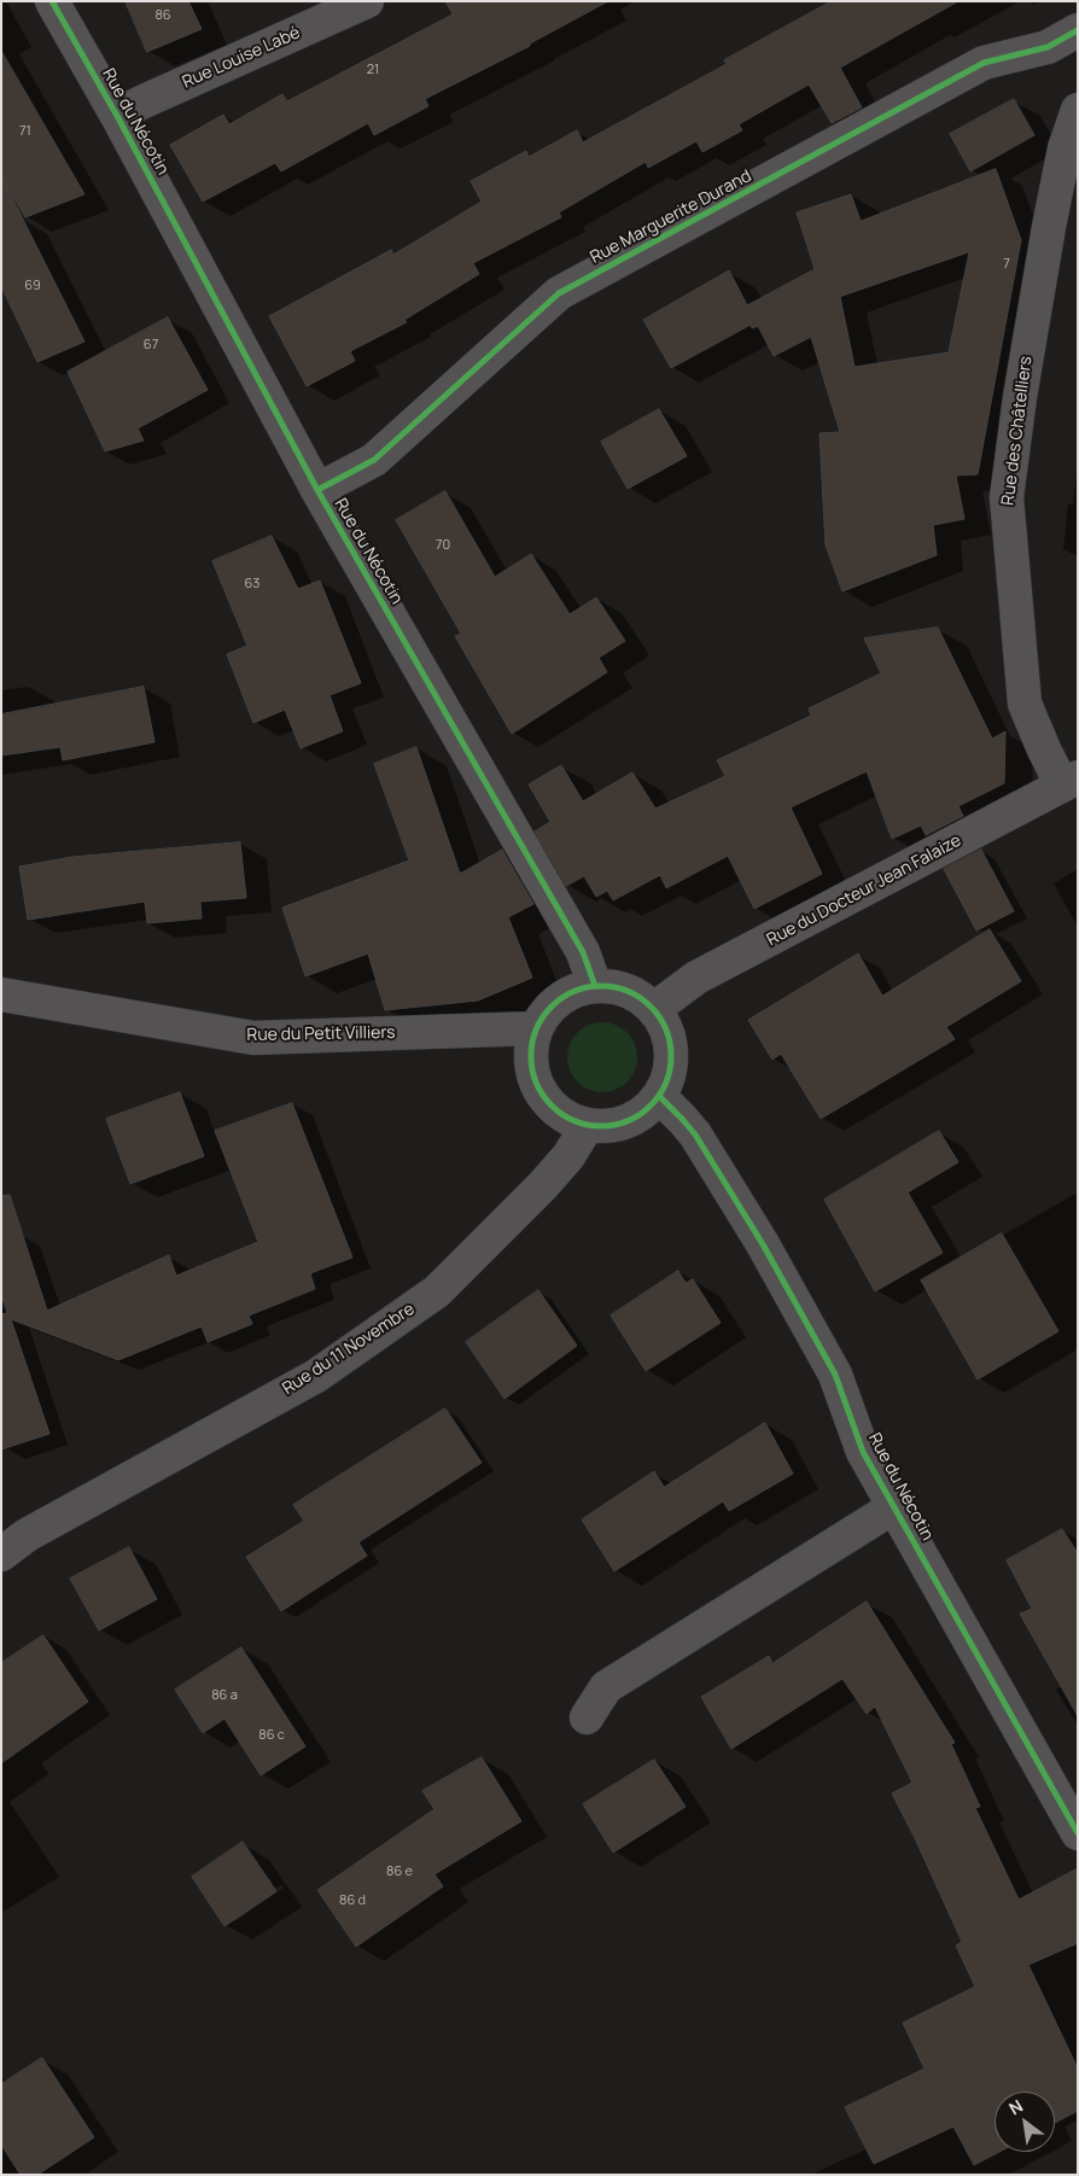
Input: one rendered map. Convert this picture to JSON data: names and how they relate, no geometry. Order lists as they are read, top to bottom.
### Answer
{
  "streets": {
    "street": [
      "Rue Louise Labé",
      "Rue du Nécotin",
      "Rue Marguerite Durand",
      "Rue des Châtelliers",
      "Rue du Docteur Jean Falaize",
      "Rue du Petit Villiers",
      "Rue du 11 Novembre"
    ]
  },
  "crossings": [
    ["Rue Louise Labé", "Rue du Nécotin"],
    ["Rue du Nécotin", "Rue Marguerite Durand"],
    ["Rue du Nécotin", "Rue du Docteur Jean Falaize"],
    ["Rue du Nécotin", "Rue du Petit Villiers"],
    ["Rue du Nécotin", "Rue du 11 Novembre"],
    ["Rue des Châtelliers", "Rue du Docteur Jean Falaize"],
    ["Rue du Docteur Jean Falaize", "Rue du Petit Villiers"],
    ["Rue du Docteur Jean Falaize", "Rue du 11 Novembre"],
    ["Rue du Petit Villiers", "Rue du 11 Novembre"]
  ],
  "house_numbers": [
    "86",
    "21",
    "71",
    "7",
    "69",
    "67",
    "70",
    "63",
    "86 a",
    "86 c",
    "86 e",
    "86 d"
  ],
  "north": "top left"
}
